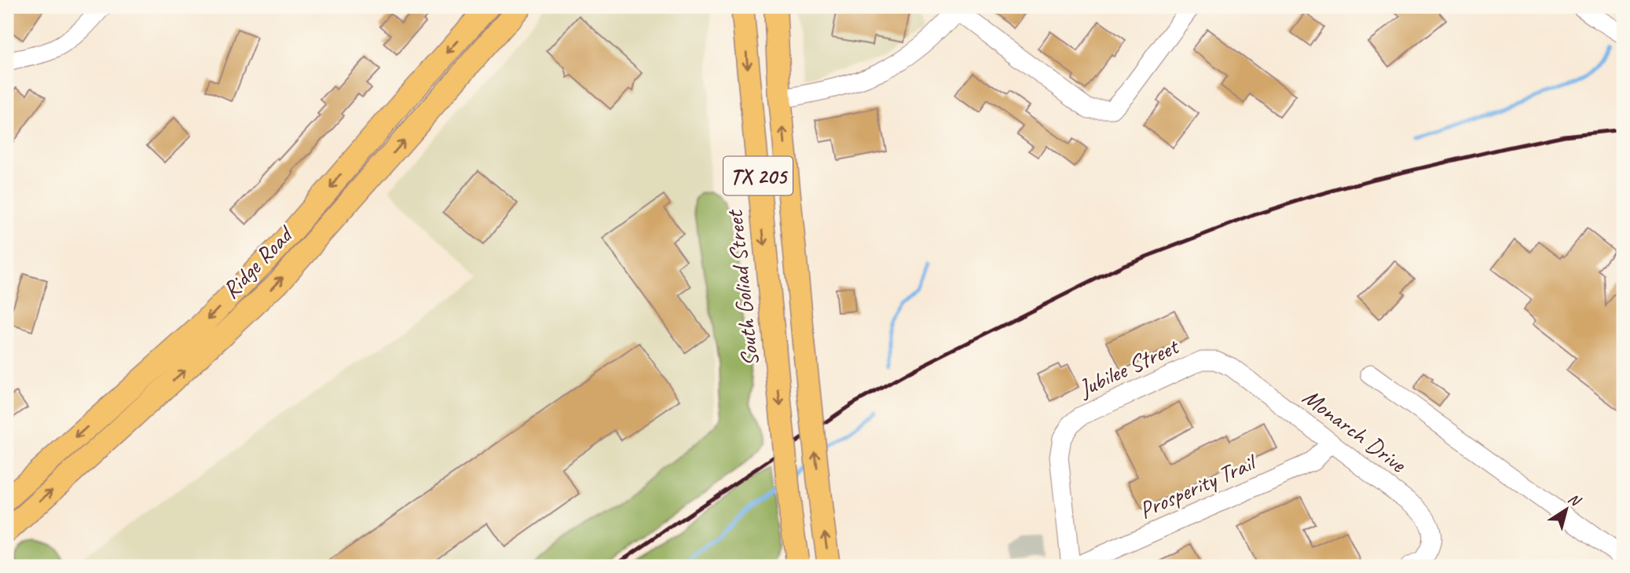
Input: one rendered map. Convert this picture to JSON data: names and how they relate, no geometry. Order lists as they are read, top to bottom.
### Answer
{
  "streets": {
    "main road": ["TX 205", "Ridge Road", "South Goliad Street"],
    "street": ["Jubilee Street", "Monarch Drive", "Prosperity Trail"]
  },
  "crossings": [
    ["Jubilee Street", "Monarch Drive"],
    ["Monarch Drive", "Prosperity Trail"]
  ],
  "north": "top right"
}
